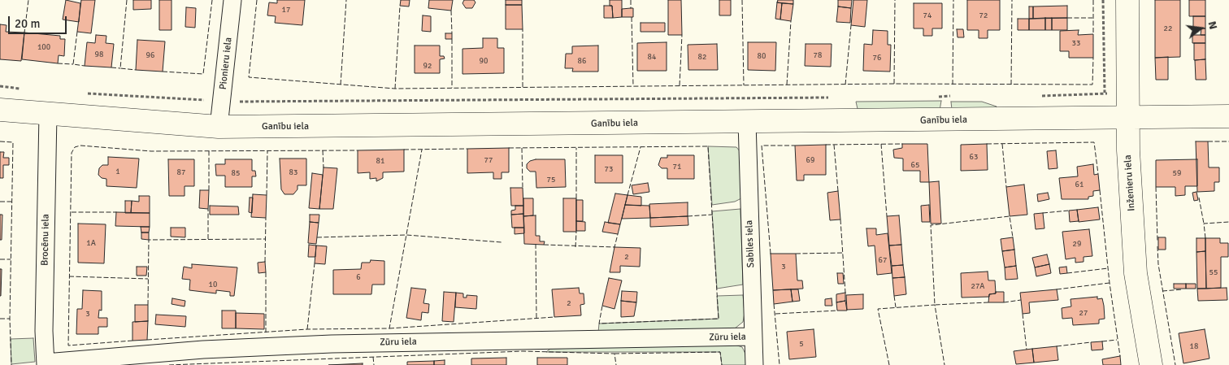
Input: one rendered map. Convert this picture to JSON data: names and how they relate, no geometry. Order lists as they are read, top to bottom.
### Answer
{
  "streets": {
    "street": [
      "Pionieru iela",
      "Ganību iela",
      "Inženieru iela",
      "Brocēnu iela",
      "Sabiles iela",
      "Zūru iela"
    ]
  },
  "crossings": [
    ["Pionieru iela", "Ganību iela"],
    ["Ganību iela", "Inženieru iela"],
    ["Ganību iela", "Brocēnu iela"],
    ["Ganību iela", "Sabiles iela"],
    ["Brocēnu iela", "Zūru iela"],
    ["Sabiles iela", "Zūru iela"]
  ],
  "house_numbers": [
    "17",
    "74",
    "72",
    "22",
    "33",
    "100",
    "98",
    "96",
    "78",
    "80",
    "84",
    "82",
    "76",
    "90",
    "86",
    "92",
    "63",
    "77",
    "69",
    "81",
    "65",
    "71",
    "73",
    "1",
    "87",
    "83",
    "85",
    "59",
    "75",
    "61",
    "1A",
    "29",
    "2",
    "67",
    "3",
    "55",
    "6",
    "10",
    "27A",
    "2",
    "27",
    "3",
    "5",
    "18"
  ],
  "scale_bar": "20 m",
  "north": "right"
}
